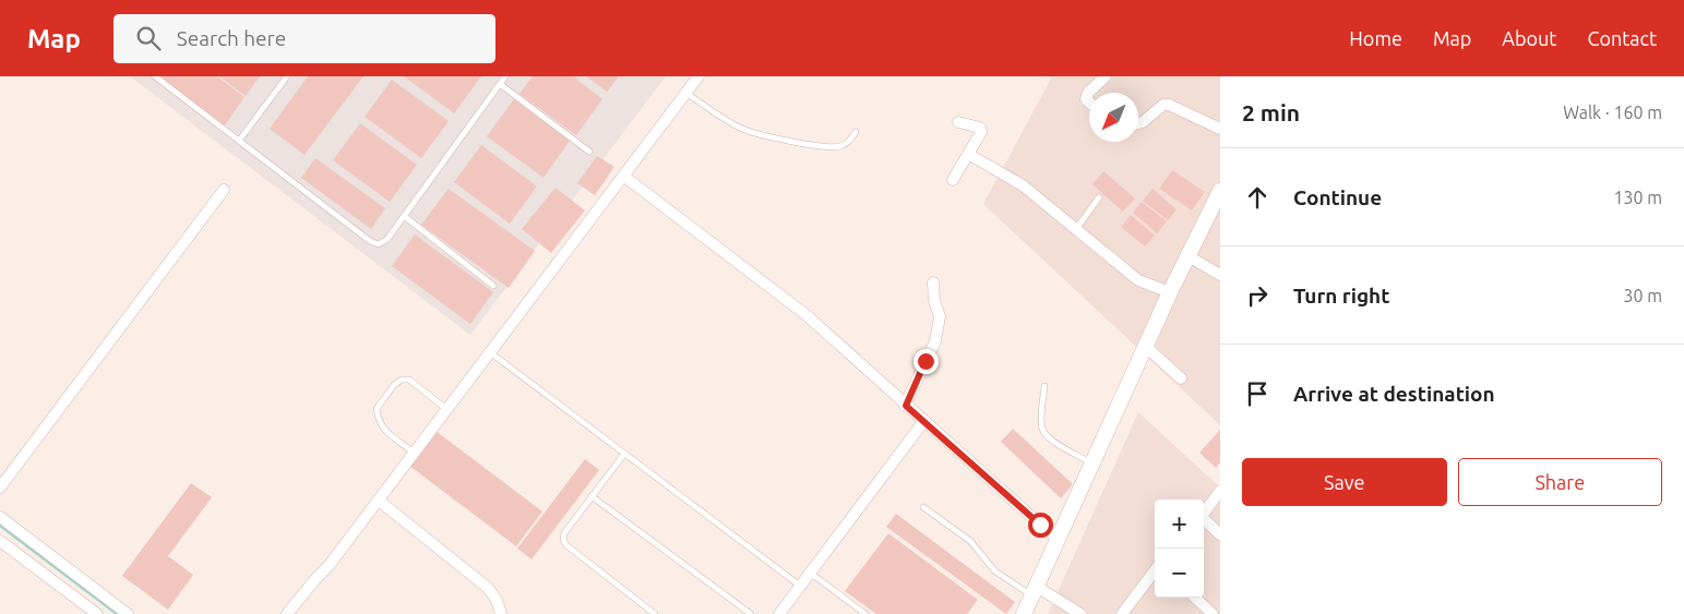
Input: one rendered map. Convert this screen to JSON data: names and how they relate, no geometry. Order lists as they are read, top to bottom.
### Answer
{
  "north": "bottom left",
  "page": {
    "header": "Map",
    "search": "Search here",
    "nav": [
      "Home",
      "Map",
      "About",
      "Contact"
    ],
    "heading": ["2 min", "Walk · 160 m"],
    "list": [
      ["Continue", "130 m"],
      ["Turn right", "30 m"],
      "Arrive at destination"
    ],
    "buttons": ["Save", "Share"],
    "map_buttons": ["+", "−"]
  }
}
